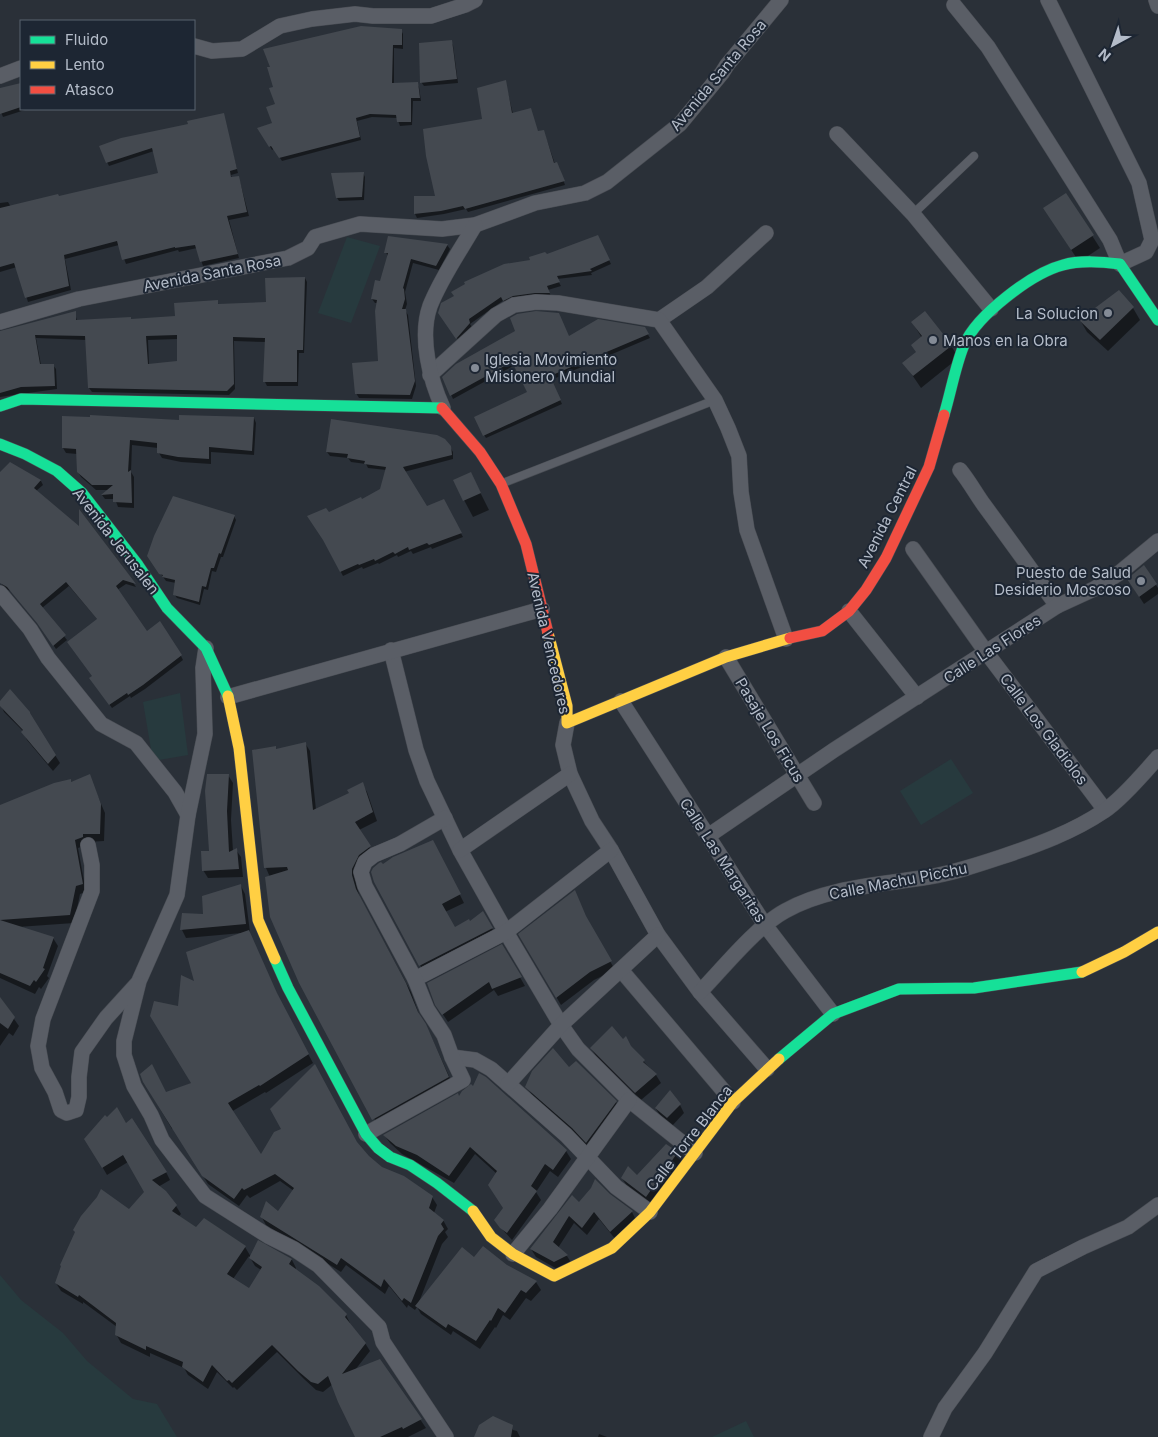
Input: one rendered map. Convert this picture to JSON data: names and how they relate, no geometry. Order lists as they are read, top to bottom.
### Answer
{
  "streets": {
    "street": [
      "Avenida Santa Rosa",
      "Avenida Central",
      "Avenida Jerusalen",
      "Avenida Vencedores",
      "Calle Las Flores",
      "Calle Los Gladiolos",
      "Pasaje Los Ficus",
      "Calle Las Margaritas",
      "Calle Machu Picchu",
      "Calle Torre Blanca"
    ]
  },
  "crossings": [
    ["Avenida Santa Rosa", "Avenida Vencedores"],
    ["Avenida Central", "Avenida Vencedores"],
    ["Avenida Central", "Pasaje Los Ficus"],
    ["Avenida Central", "Calle Las Margaritas"],
    ["Avenida Jerusalen", "Calle Torre Blanca"],
    ["Avenida Vencedores", "Calle Machu Picchu"],
    ["Avenida Vencedores", "Calle Torre Blanca"],
    ["Calle Las Flores", "Calle Los Gladiolos"],
    ["Calle Las Flores", "Pasaje Los Ficus"],
    ["Calle Los Gladiolos", "Calle Machu Picchu"],
    ["Calle Las Margaritas", "Calle Machu Picchu"],
    ["Calle Las Margaritas", "Calle Torre Blanca"]
  ],
  "places": [
    "La Solucion",
    "Manos en la Obra",
    "Iglesia Movimiento Misionero Mundial",
    "Puesto de Salud Desiderio Moscoso"
  ],
  "legend": ["Fluido", "Lento", "Atasco"],
  "north": "bottom left"
}
